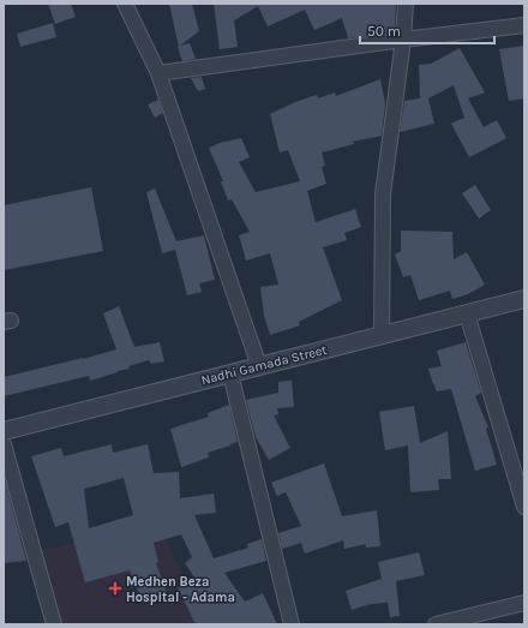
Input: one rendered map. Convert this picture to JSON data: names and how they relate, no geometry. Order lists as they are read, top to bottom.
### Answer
{
  "streets": {
    "street": ["Nadhi Gamada Street"]
  },
  "places": {
    "health": ["Medhen Beza Hospital - Adama"]
  },
  "scale_bar": "50 m"
}
